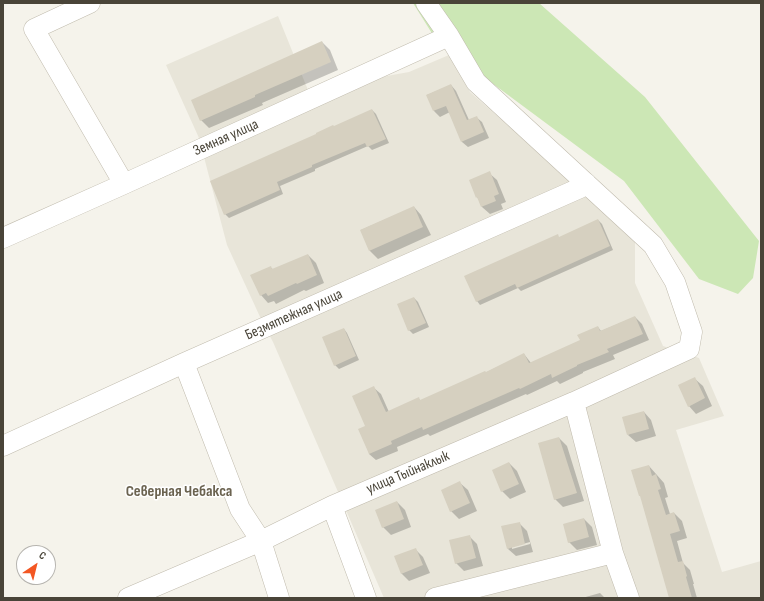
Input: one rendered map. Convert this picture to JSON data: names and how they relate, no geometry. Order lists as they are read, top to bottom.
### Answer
{
  "streets": {
    "street": ["Земная улица", "Безмятежная улица", "улица Тыйнаклык"]
  },
  "crossings": [
    ["Безмятежная улица", "улица Тыйнаклык"]
  ],
  "districts": ["Северная Чебакса"],
  "north": "top right"
}
